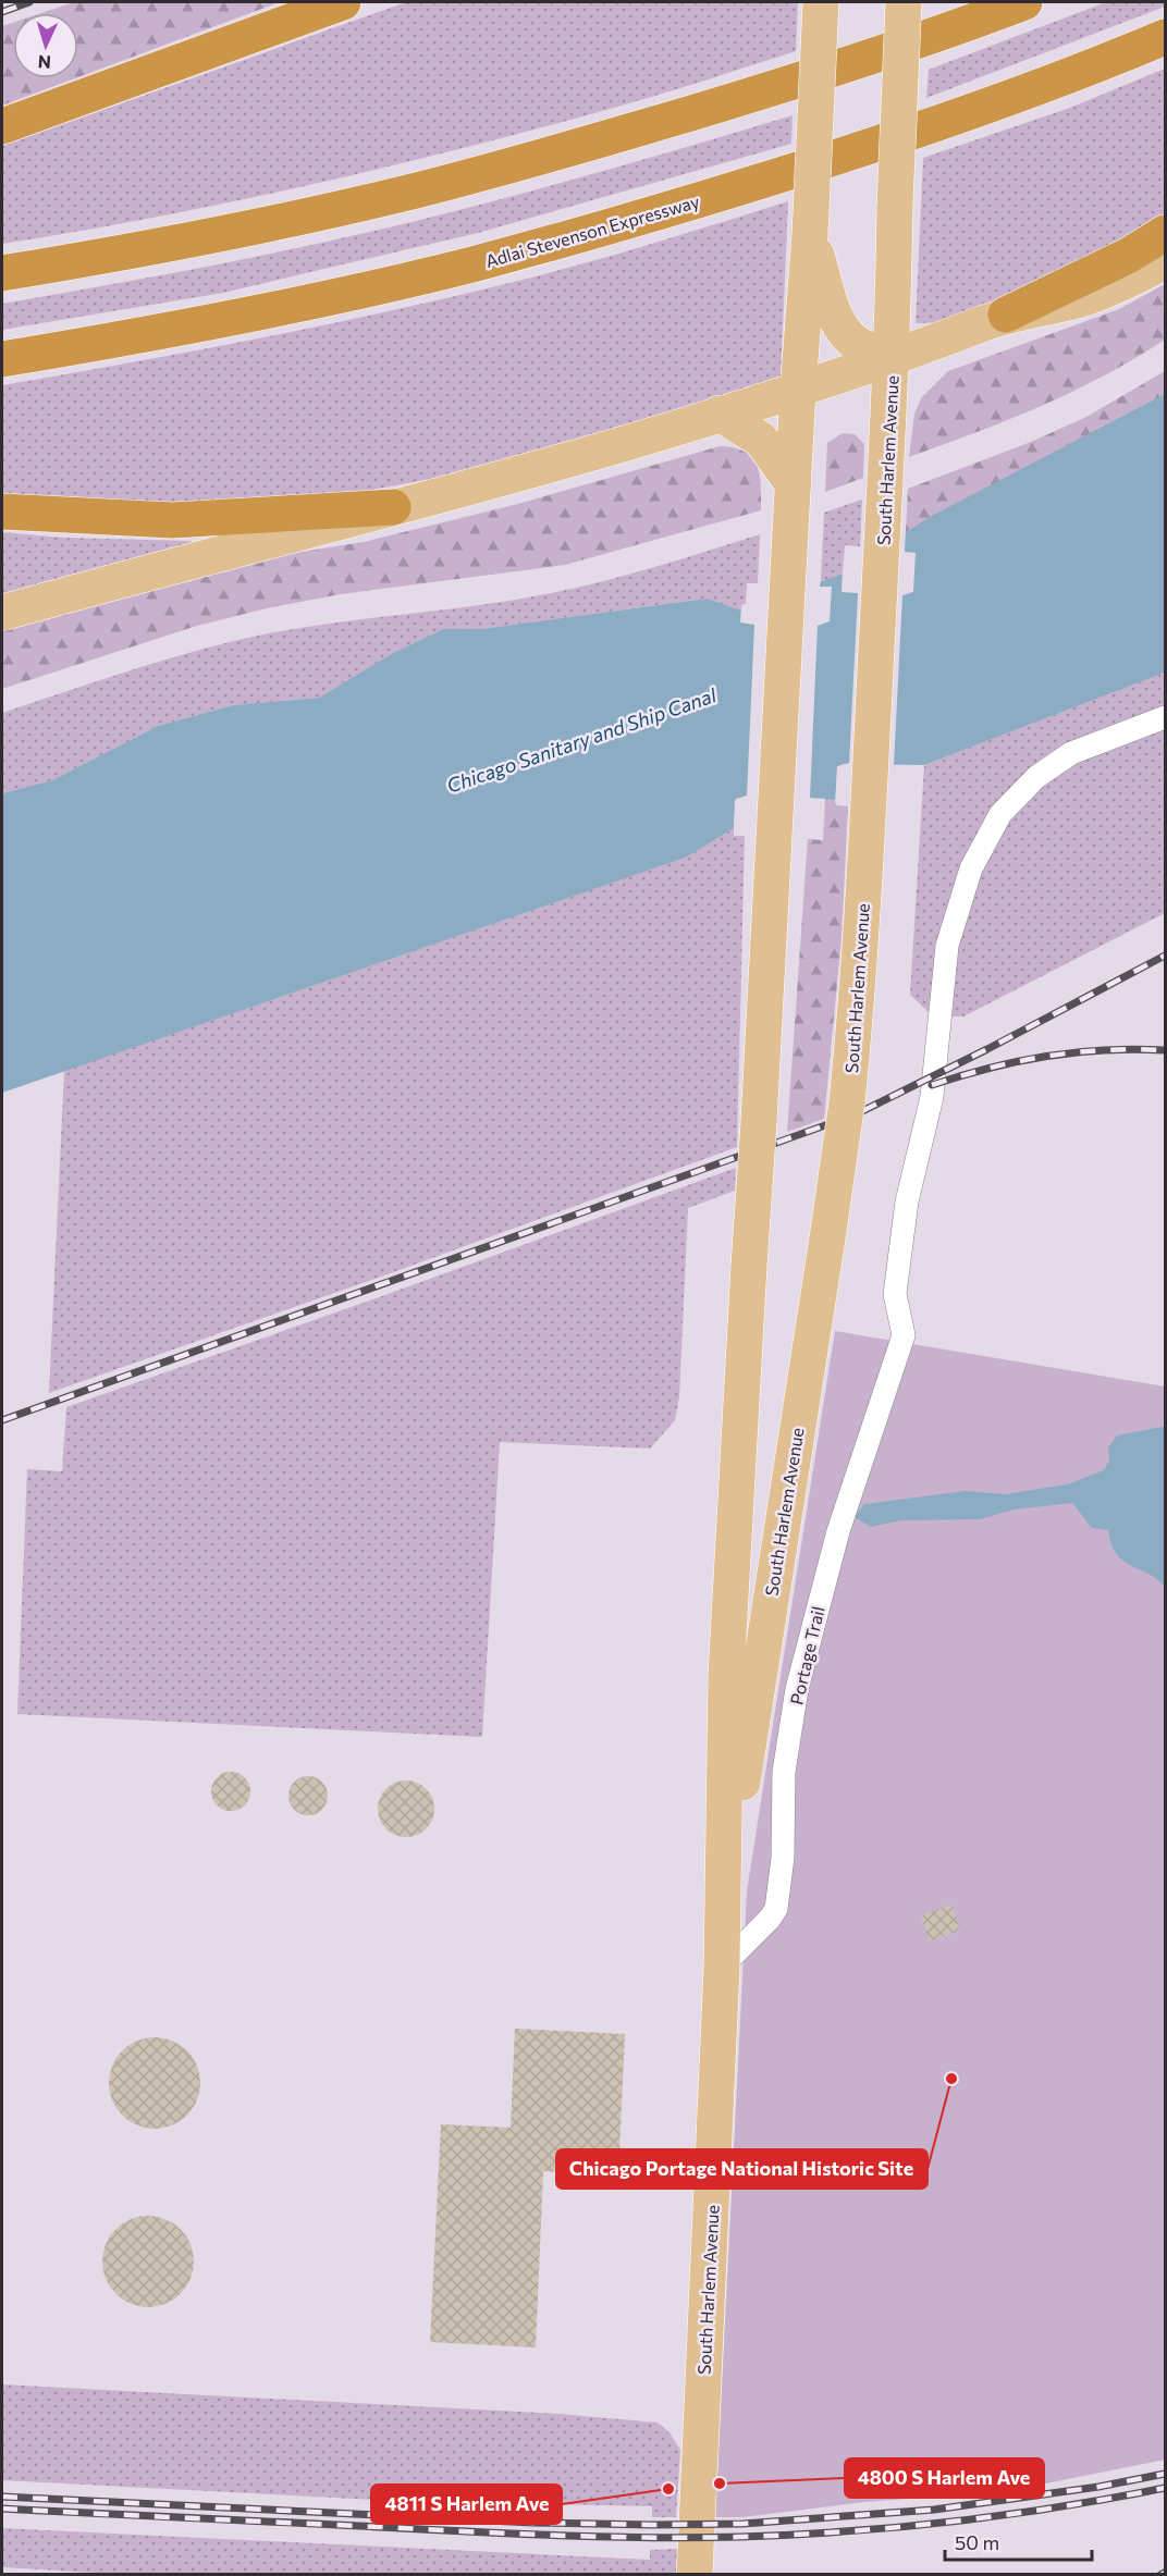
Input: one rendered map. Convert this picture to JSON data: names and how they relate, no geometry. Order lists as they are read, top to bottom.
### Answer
{
  "streets": {
    "highway": ["Adlai Stevenson Expressway"],
    "main road": ["South Harlem Avenue"],
    "street": ["Portage Trail"]
  },
  "crossings": [
    ["South Harlem Avenue", "Portage Trail"]
  ],
  "water": ["Chicago Sanitary and Ship Canal"],
  "places": ["Chicago Portage National Historic Site", "4800 S Harlem Ave", "4811 S Harlem Ave"],
  "scale_bar": "50 m",
  "north": "bottom"
}
